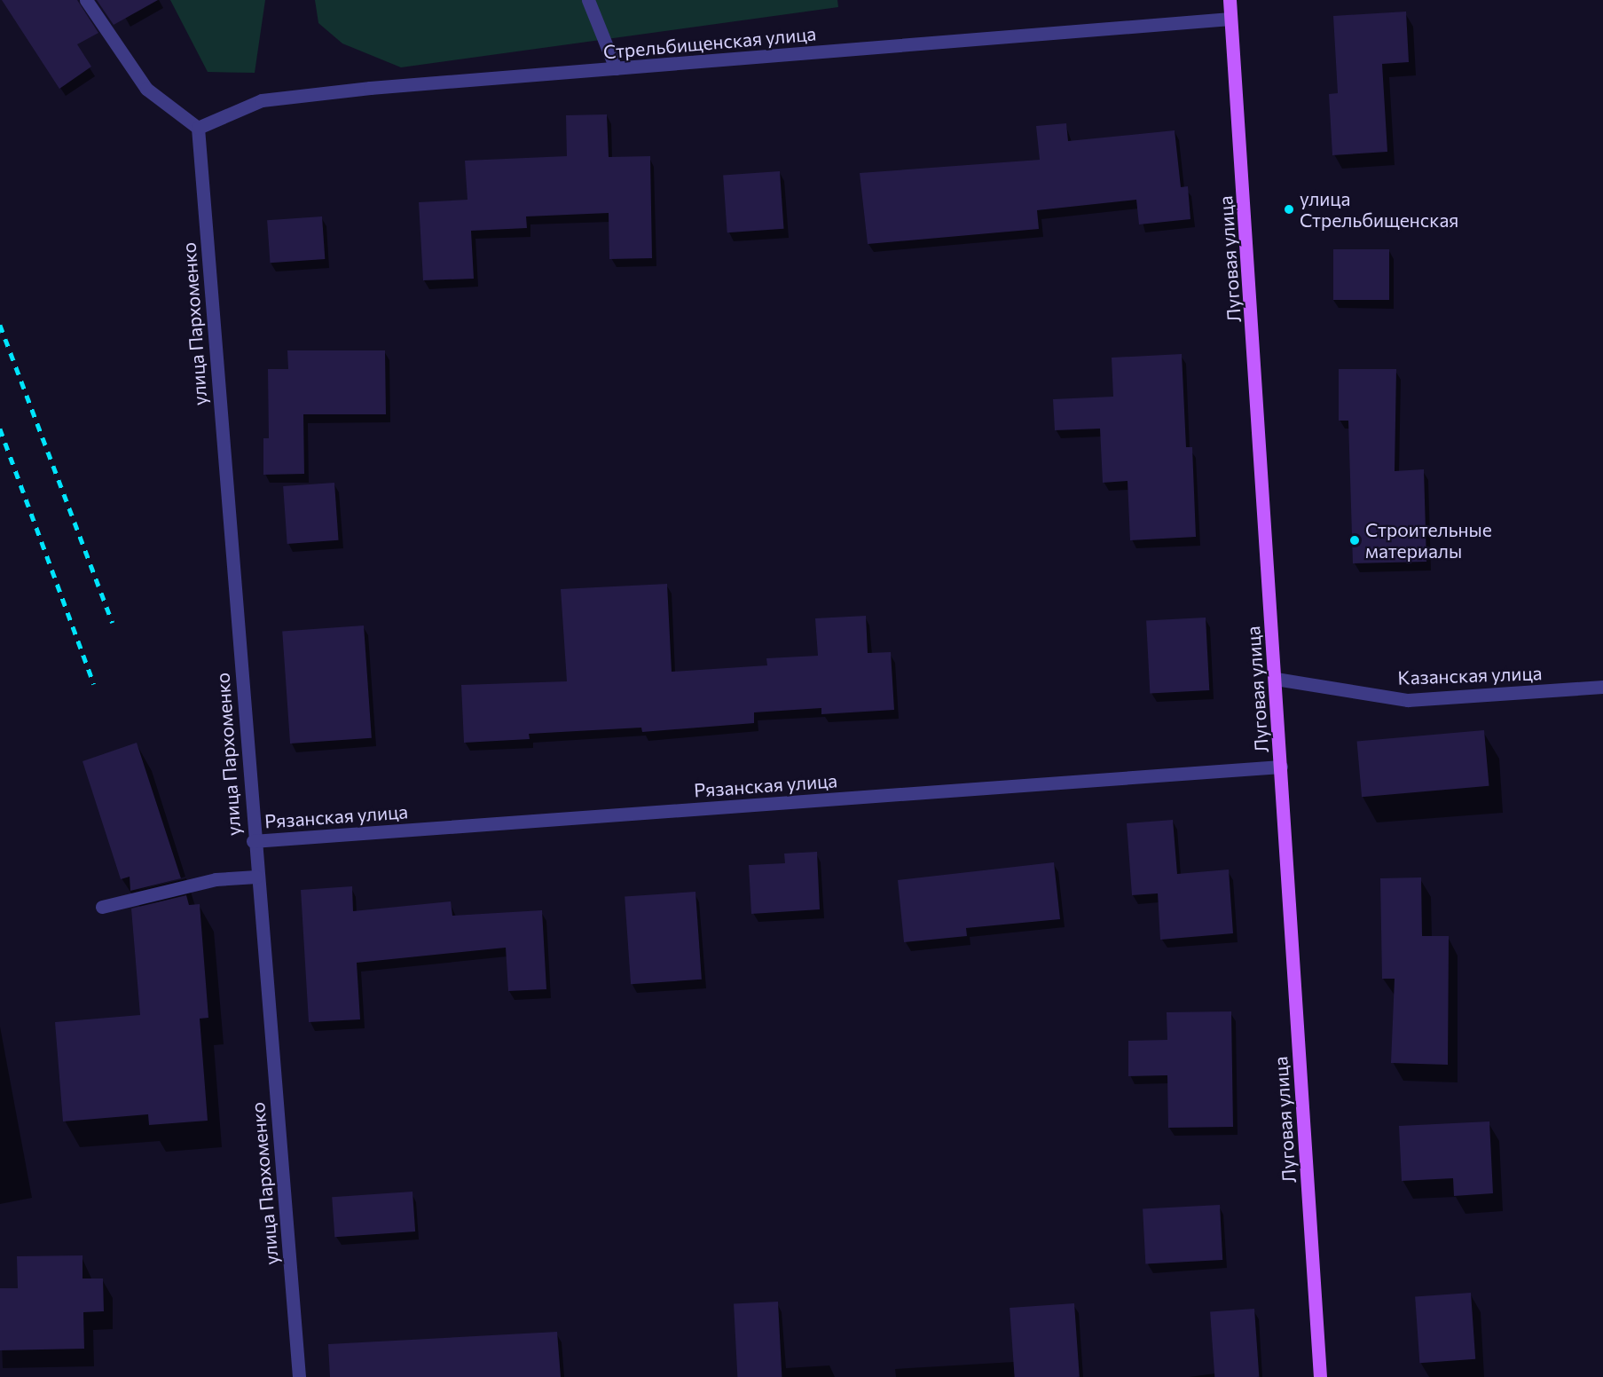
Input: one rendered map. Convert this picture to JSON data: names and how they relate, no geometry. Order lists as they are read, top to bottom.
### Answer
{
  "streets": {
    "main road": ["Луговая улица"],
    "street": [
      "Стрельбищенская улица",
      "улица Пархоменко",
      "Казанская улица",
      "Рязанская улица"
    ]
  },
  "crossings": [
    ["Стрельбищенская улица", "Луговая улица"],
    ["Стрельбищенская улица", "улица Пархоменко"],
    ["Луговая улица", "Казанская улица"],
    ["Луговая улица", "Рязанская улица"],
    ["улица Пархоменко", "Рязанская улица"]
  ],
  "places": ["улица Стрельбищенская", "Строительные материалы"]
}
